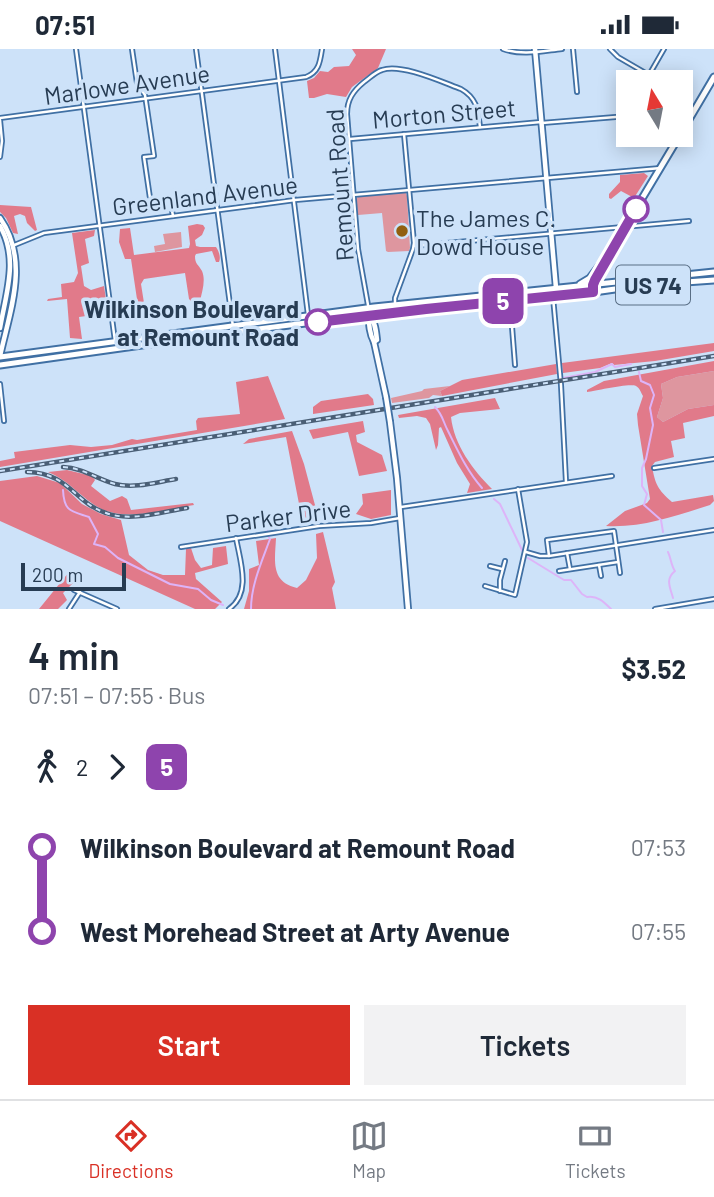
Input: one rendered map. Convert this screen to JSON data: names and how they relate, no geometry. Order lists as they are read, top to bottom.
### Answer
{
  "streets": {
    "main road": ["US 74"],
    "street": [
      "Marlowe Avenue",
      "Morton Street",
      "Remount Road",
      "Greenland Avenue",
      "Parker Drive"
    ]
  },
  "crossings": [
    ["Morton Street", "Remount Road"],
    ["Remount Road", "Greenland Avenue"],
    ["Remount Road", "Parker Drive"]
  ],
  "places": ["The James C. Dowd House", "Wilkinson Boulevard at Remount Road"],
  "lines": ["bus line 5"],
  "scale_bar": "200 m",
  "north": "top",
  "page": {
    "status": "07:51",
    "on_map": "5",
    "scale": "200 m",
    "heading": ["4 min", "07:51 – 07:55 · Bus", "$3.52"],
    "legs": ["2", "5"],
    "list": [
      {
        "name": "Wilkinson Boulevard at Remount Road",
        "value": "07:53"
      },
      {
        "name": "West Morehead Street at Arty Avenue",
        "value": "07:55"
      }
    ],
    "buttons": ["Start", "Tickets"],
    "tabs": ["Directions", "Map", "Tickets"]
  }
}
